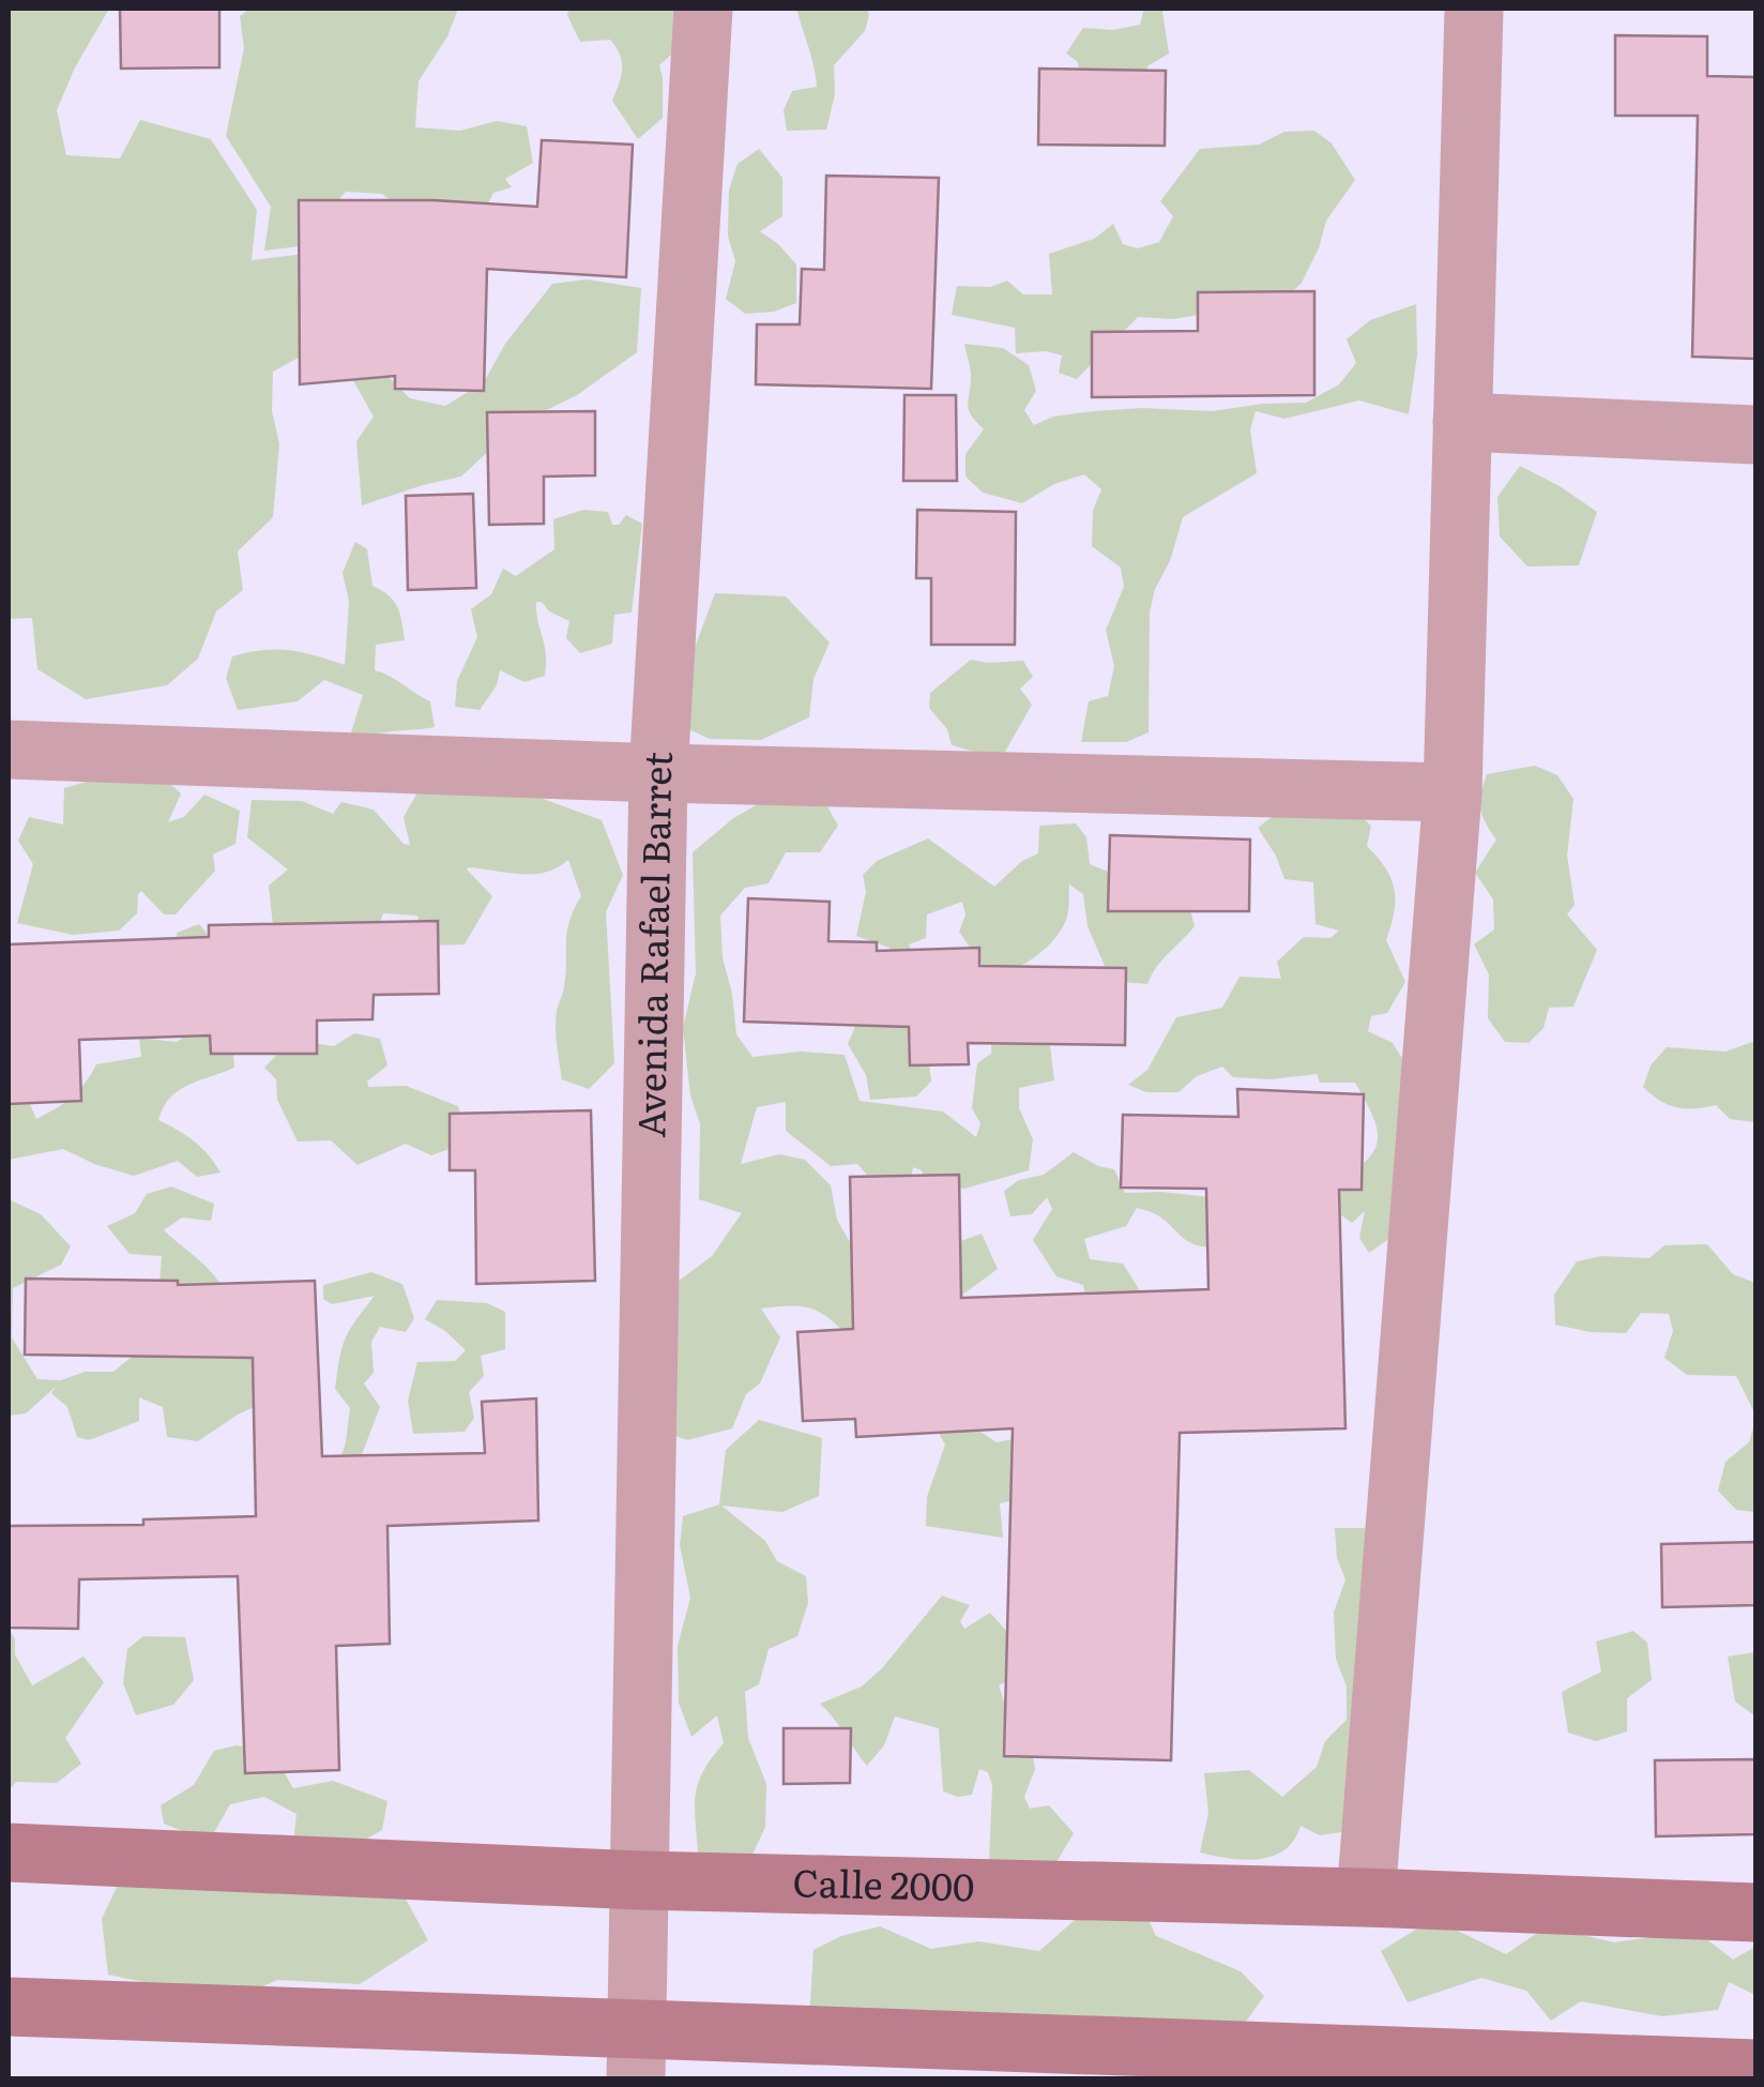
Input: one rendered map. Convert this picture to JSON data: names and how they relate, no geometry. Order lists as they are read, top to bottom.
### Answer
{
  "streets": {
    "street": ["Avenida Rafael Barret", "Calle 2000"]
  },
  "crossings": [
    ["Avenida Rafael Barret", "Calle 2000"]
  ]
}
